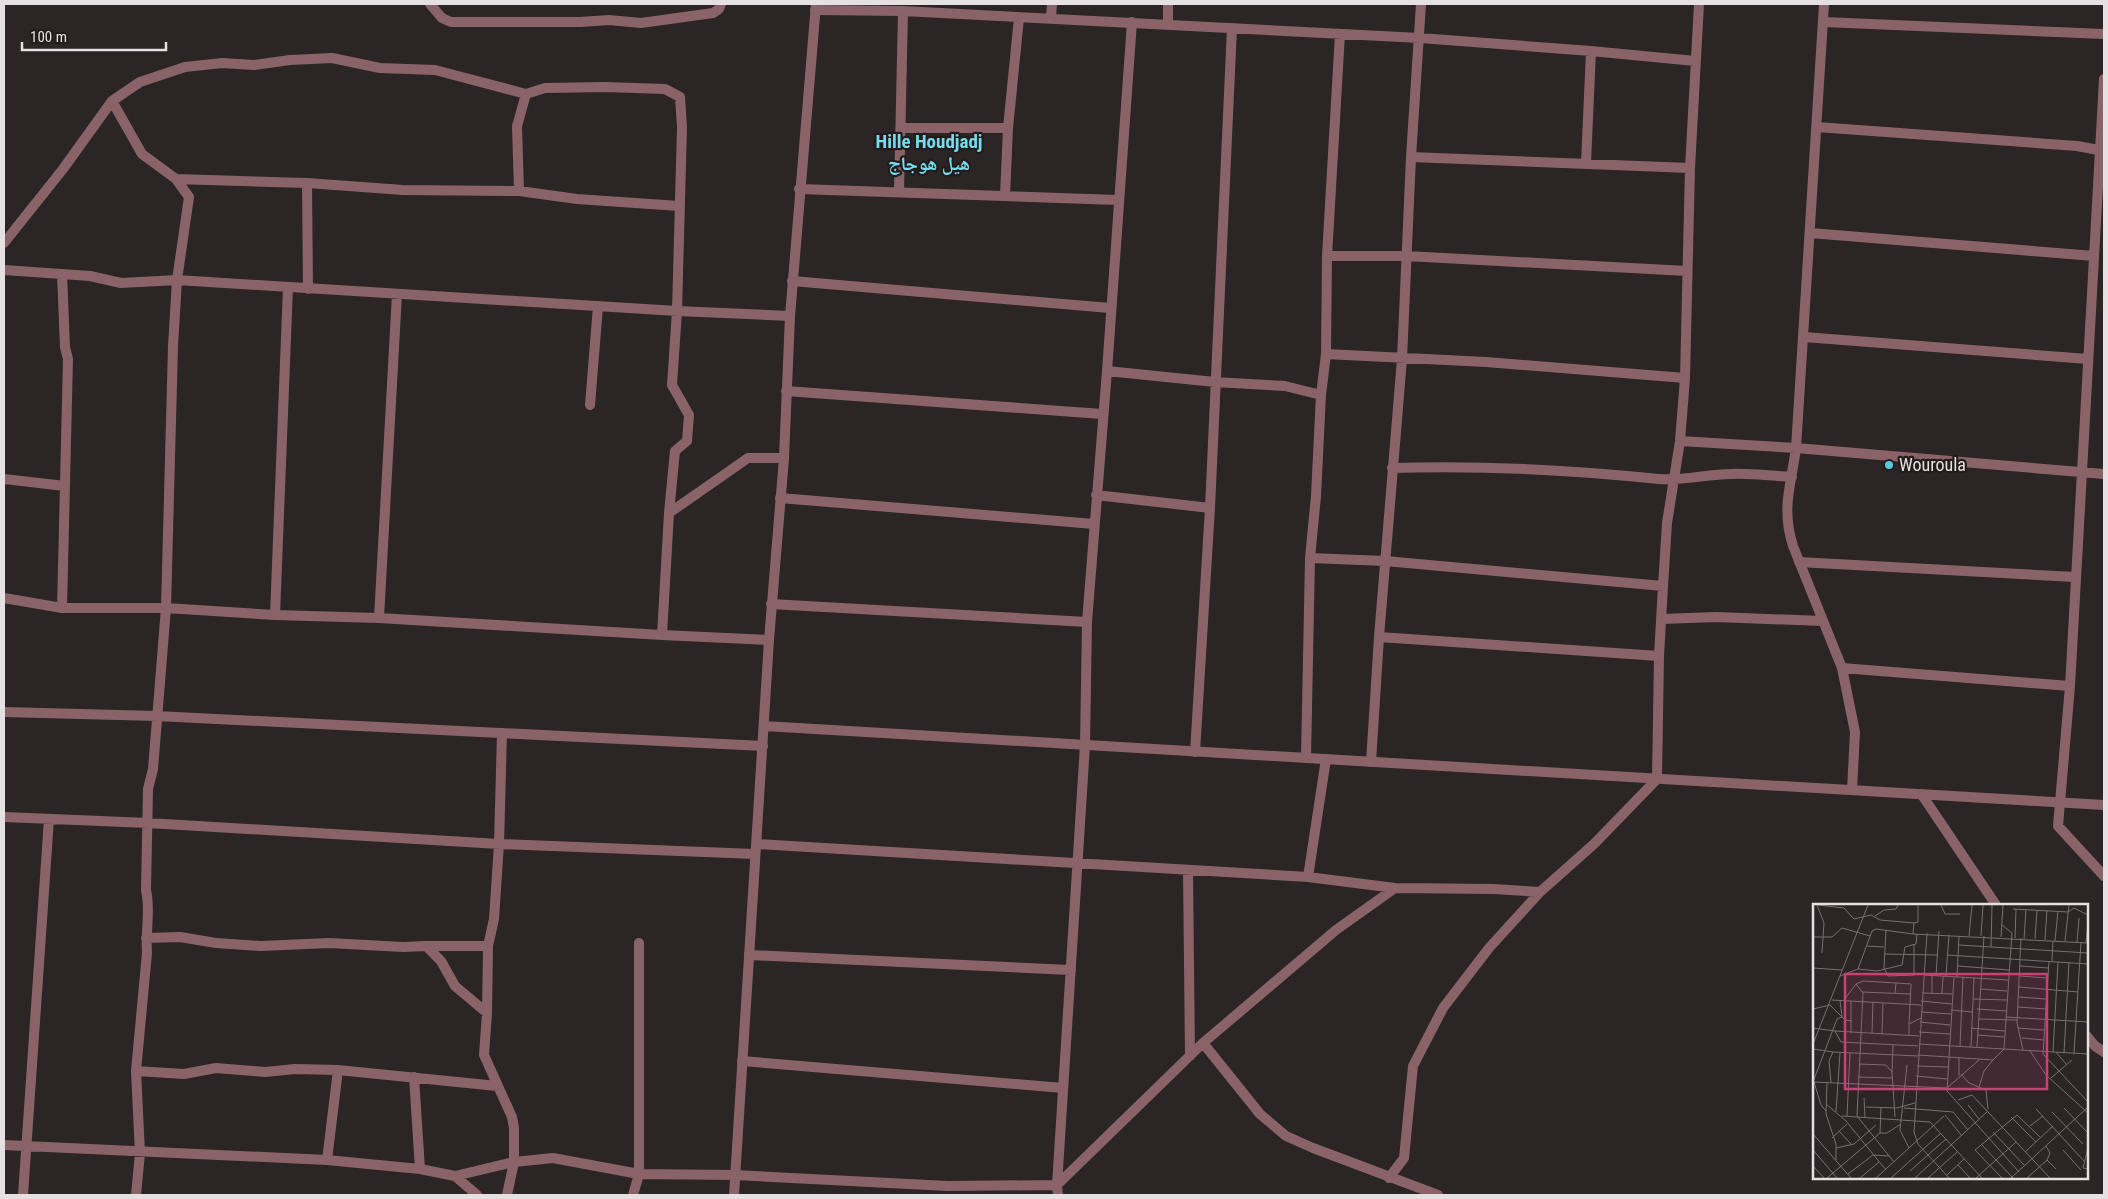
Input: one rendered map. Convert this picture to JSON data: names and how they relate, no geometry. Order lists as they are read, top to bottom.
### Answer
{
  "districts": ["Hille Houdjadj هيل هوجاج"],
  "places": ["Wouroula"],
  "scale_bar": "100 m"
}
